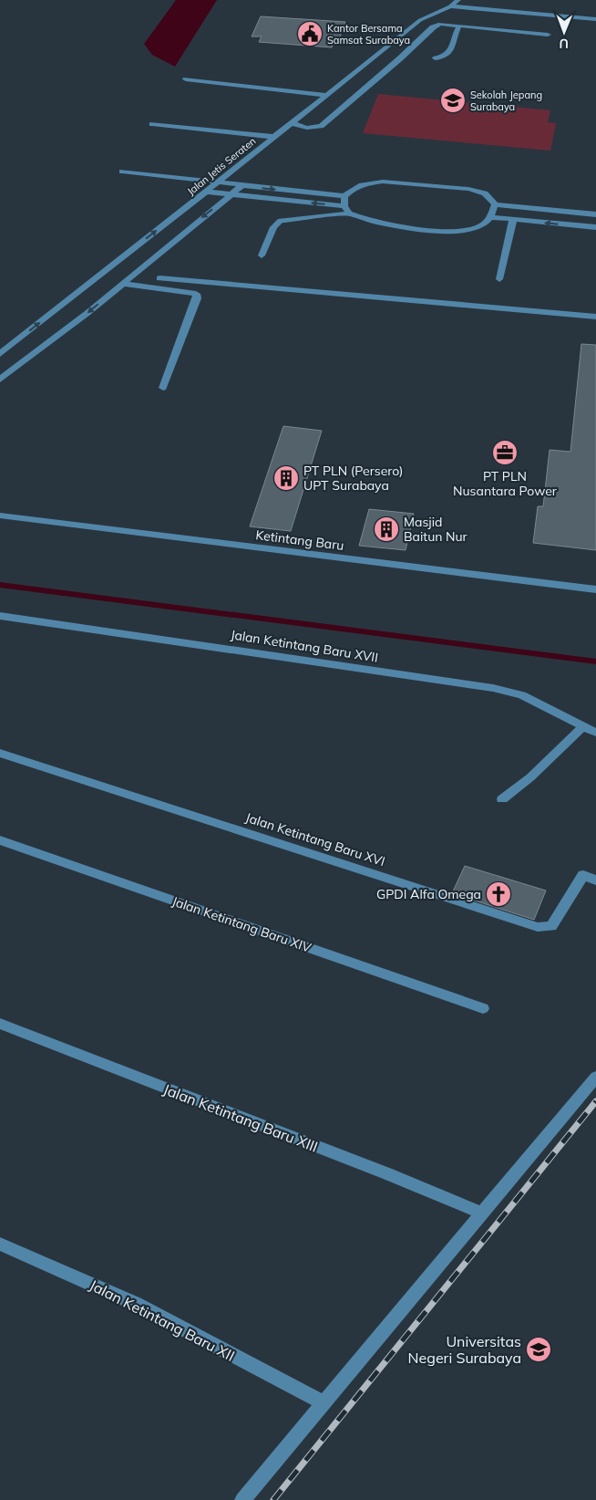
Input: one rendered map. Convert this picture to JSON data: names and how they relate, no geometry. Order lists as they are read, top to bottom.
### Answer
{
  "streets": {
    "street": [
      "Jalan Jetis Seraten",
      "Ketintang Baru",
      "Jalan Ketintang Baru XVII",
      "Jalan Ketintang Baru XVI",
      "Jalan Ketintang Baru XIV",
      "Jalan Ketintang Baru XIII",
      "Jalan Ketintang Baru XII"
    ]
  },
  "places": {
    "public building": ["Kantor Bersama Samsat Surabaya"],
    "school or university": ["Sekolah Jepang Surabaya", "Universitas Negeri Surabaya"],
    "office": ["PT PLN Nusantara Power"],
    "building": ["PT PLN (Persero) UPT Surabaya", "Masjid Baitun Nur"],
    "church": ["GPDI Alfa Omega"]
  },
  "north": "bottom"
}
